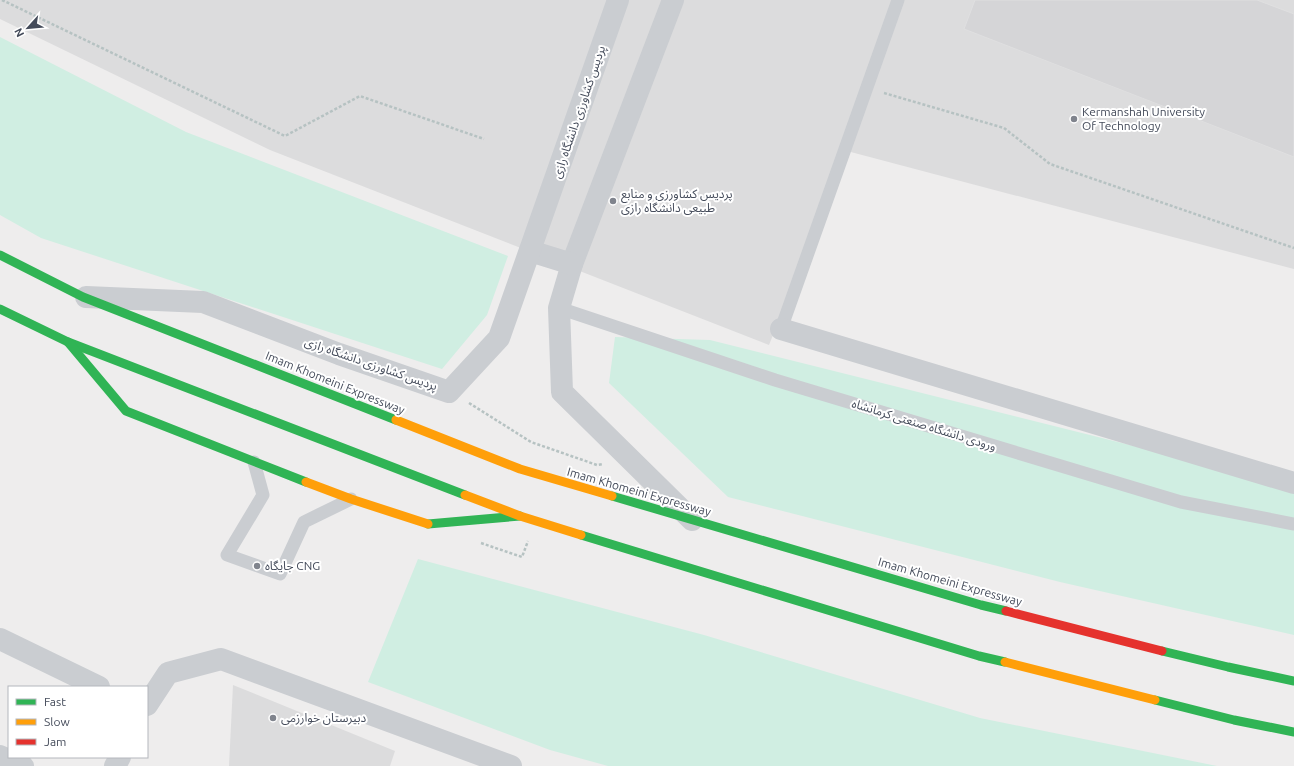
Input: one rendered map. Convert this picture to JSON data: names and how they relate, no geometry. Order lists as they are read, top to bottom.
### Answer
{
  "streets": {
    "main road": ["Imam Khomeini Expressway"],
    "street": ["پردیس کشاورزی دانشگاه رازی"],
    "lane": ["ورودی دانشگاه صنعتی کرمانشاه"]
  },
  "crossings": [
    ["پردیس کشاورزی دانشگاه رازی", "Imam Khomeini Expressway"]
  ],
  "places": [
    "Kermanshah University Of Technology",
    "پردیس کشاورزی و منابع طبیعی دانشگاه رازی",
    "جایگاه CNG",
    "دبیرستان خوارزمی"
  ],
  "legend": ["Fast", "Slow", "Jam"],
  "north": "bottom left"
}
